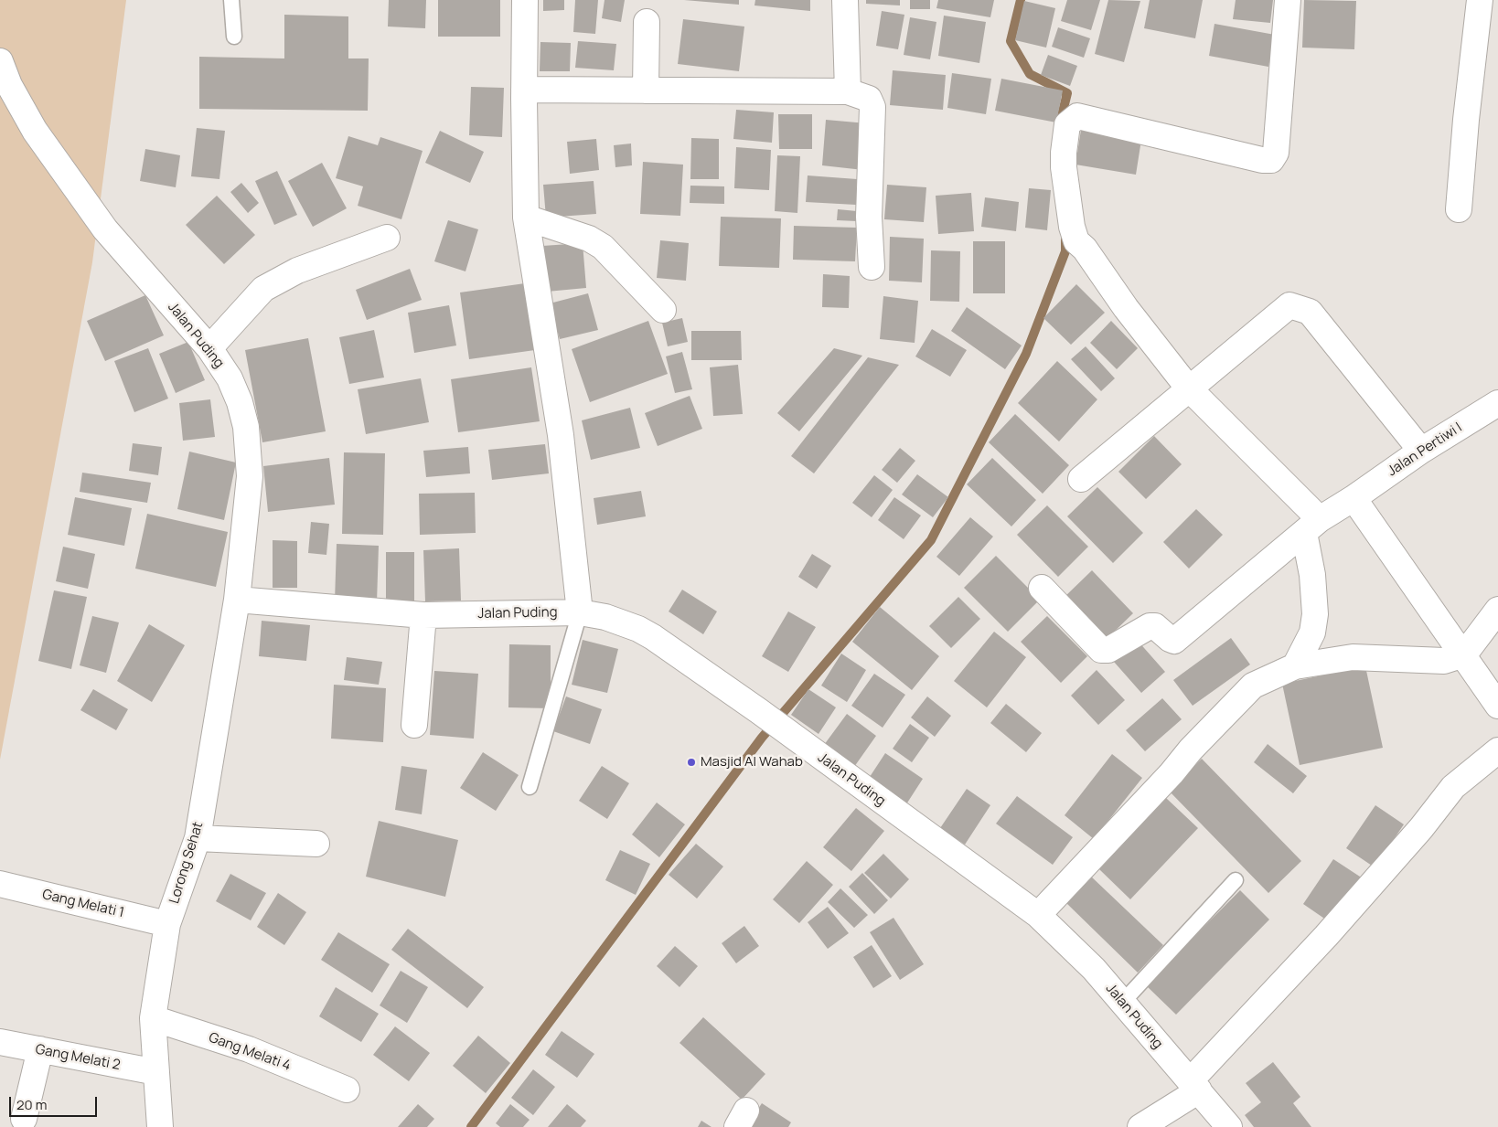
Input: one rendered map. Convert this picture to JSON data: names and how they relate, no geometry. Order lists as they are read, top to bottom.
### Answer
{
  "streets": {
    "street": [
      "Jalan Puding",
      "Jalan Pertiwi I",
      "Lorong Sehat",
      "Gang Melati 1",
      "Gang Melati 4",
      "Gang Melati 2"
    ]
  },
  "crossings": [
    ["Jalan Puding", "Lorong Sehat"],
    ["Lorong Sehat", "Gang Melati 1"],
    ["Lorong Sehat", "Gang Melati 4"],
    ["Lorong Sehat", "Gang Melati 2"]
  ],
  "places": ["Masjid Al Wahab"],
  "scale_bar": "20 m"
}
